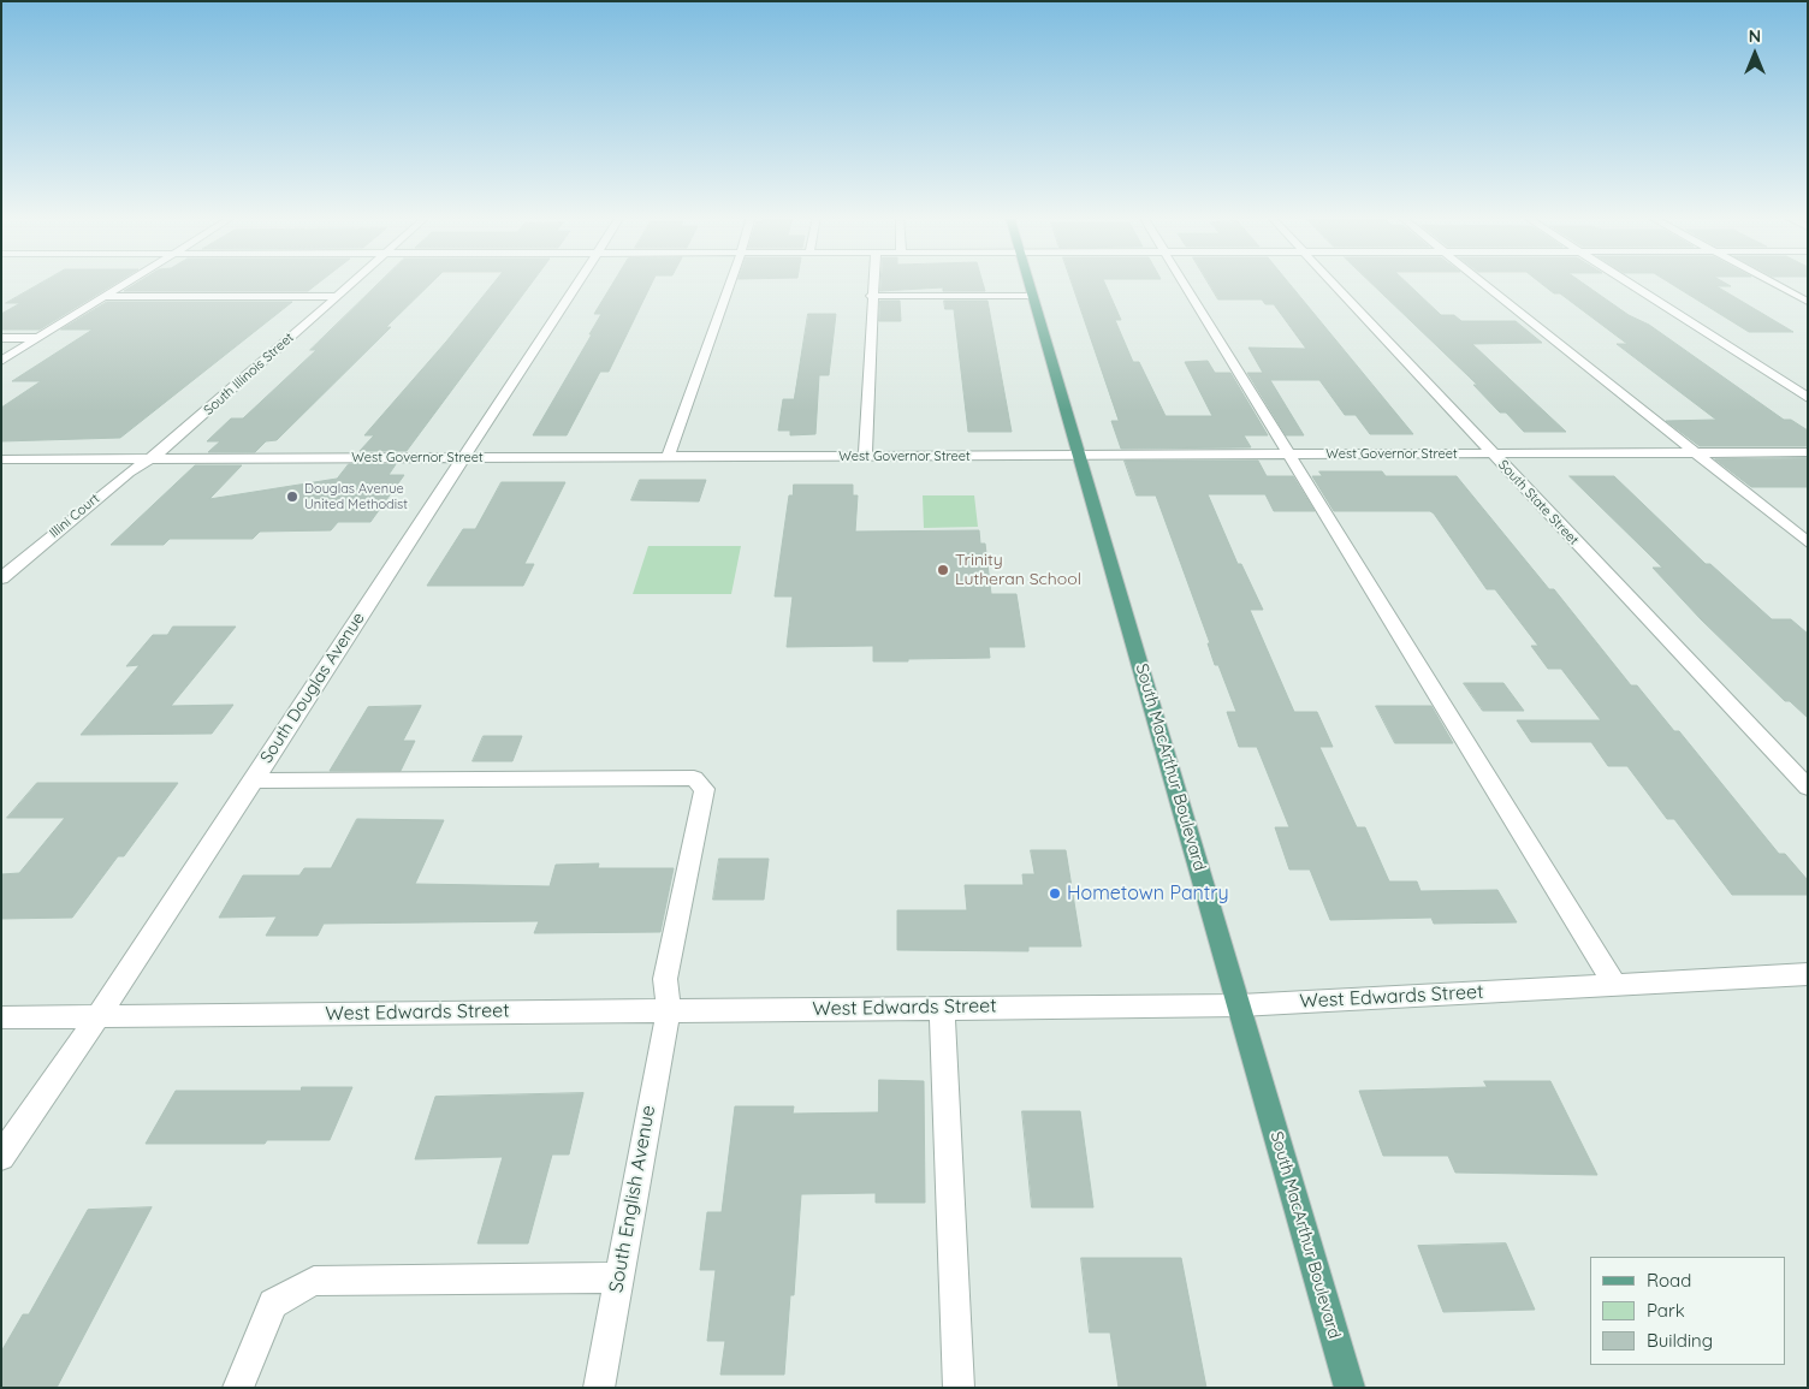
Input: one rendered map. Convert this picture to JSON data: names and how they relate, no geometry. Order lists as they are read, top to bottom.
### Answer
{
  "streets": {
    "main road": ["South MacArthur Boulevard"],
    "street": [
      "South Illinois Street",
      "West Governor Street",
      "South State Street",
      "Illini Court",
      "South Douglas Avenue",
      "West Edwards Street",
      "South English Avenue"
    ]
  },
  "crossings": [
    ["South Illinois Street", "West Governor Street"],
    ["South Illinois Street", "Illini Court"],
    ["West Governor Street", "South State Street"],
    ["West Governor Street", "Illini Court"],
    ["West Governor Street", "South Douglas Avenue"],
    ["West Governor Street", "South MacArthur Boulevard"],
    ["South Douglas Avenue", "West Edwards Street"],
    ["South Douglas Avenue", "South English Avenue"],
    ["South MacArthur Boulevard", "West Edwards Street"],
    ["West Edwards Street", "South English Avenue"]
  ],
  "places": ["Douglas Avenue United Methodist", "Trinity Lutheran School", "Hometown Pantry"],
  "legend": ["Road", "Park", "Building"],
  "north": "top"
}
